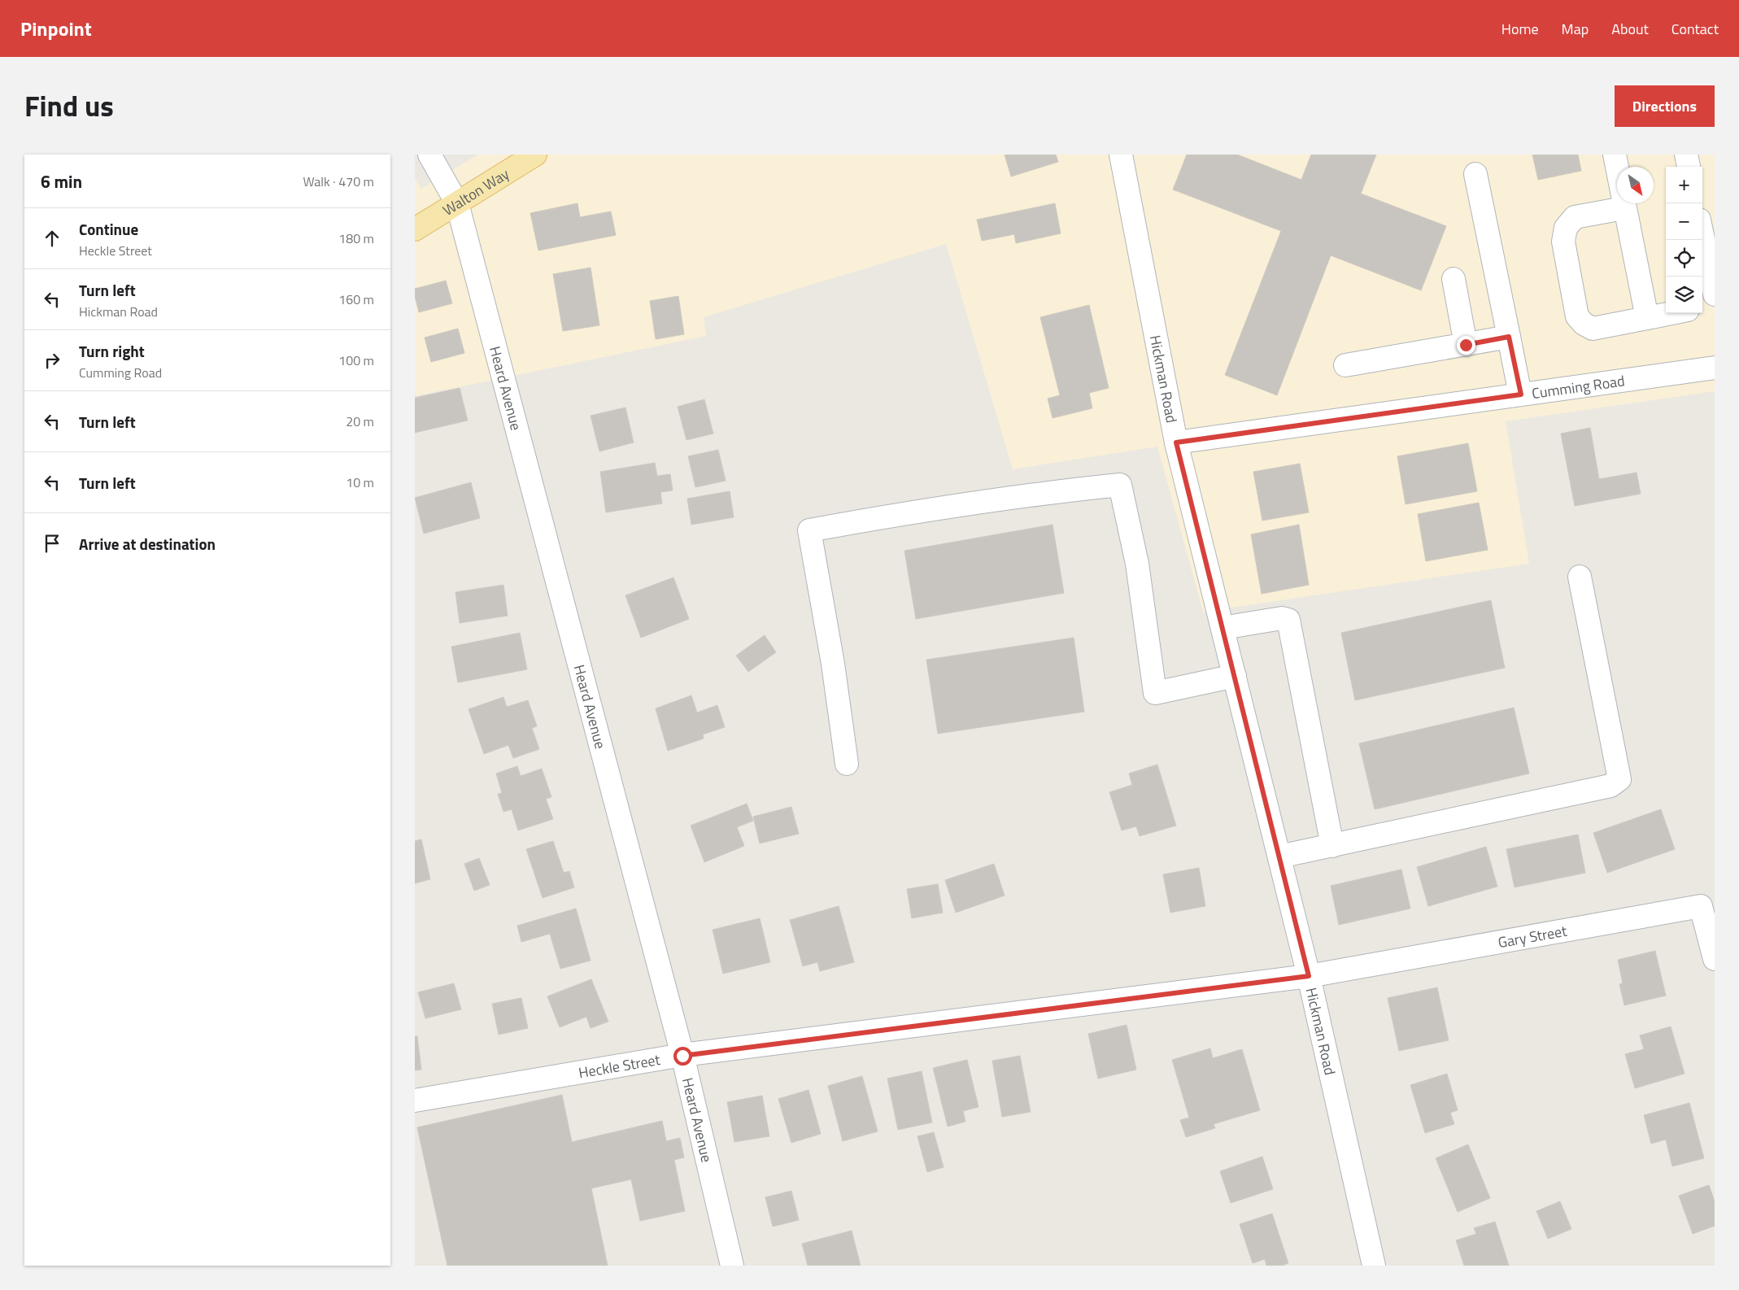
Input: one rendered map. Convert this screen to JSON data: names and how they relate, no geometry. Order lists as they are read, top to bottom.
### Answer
{
  "streets": {
    "main road": ["Walton Way"],
    "street": [
      "Hickman Road",
      "Cumming Road",
      "Heard Avenue",
      "Gary Street",
      "Heckle Street"
    ]
  },
  "crossings": [
    ["Walton Way", "Heard Avenue"],
    ["Hickman Road", "Cumming Road"],
    ["Hickman Road", "Gary Street"],
    ["Hickman Road", "Heckle Street"],
    ["Heard Avenue", "Heckle Street"],
    ["Gary Street", "Heckle Street"]
  ],
  "north": "bottom right",
  "page": {
    "header": "Pinpoint",
    "nav": [
      "Home",
      "Map",
      "About",
      "Contact"
    ],
    "title": "Find us",
    "buttons": "Directions",
    "heading": ["6 min", "Walk · 470 m"],
    "map_buttons": ["+", "−"],
    "list": [
      ["Continue", "Heckle Street", "180 m"],
      ["Turn left", "Hickman Road", "160 m"],
      ["Turn right", "Cumming Road", "100 m"],
      ["Turn left", "20 m"],
      ["Turn left", "10 m"],
      "Arrive at destination"
    ]
  }
}
